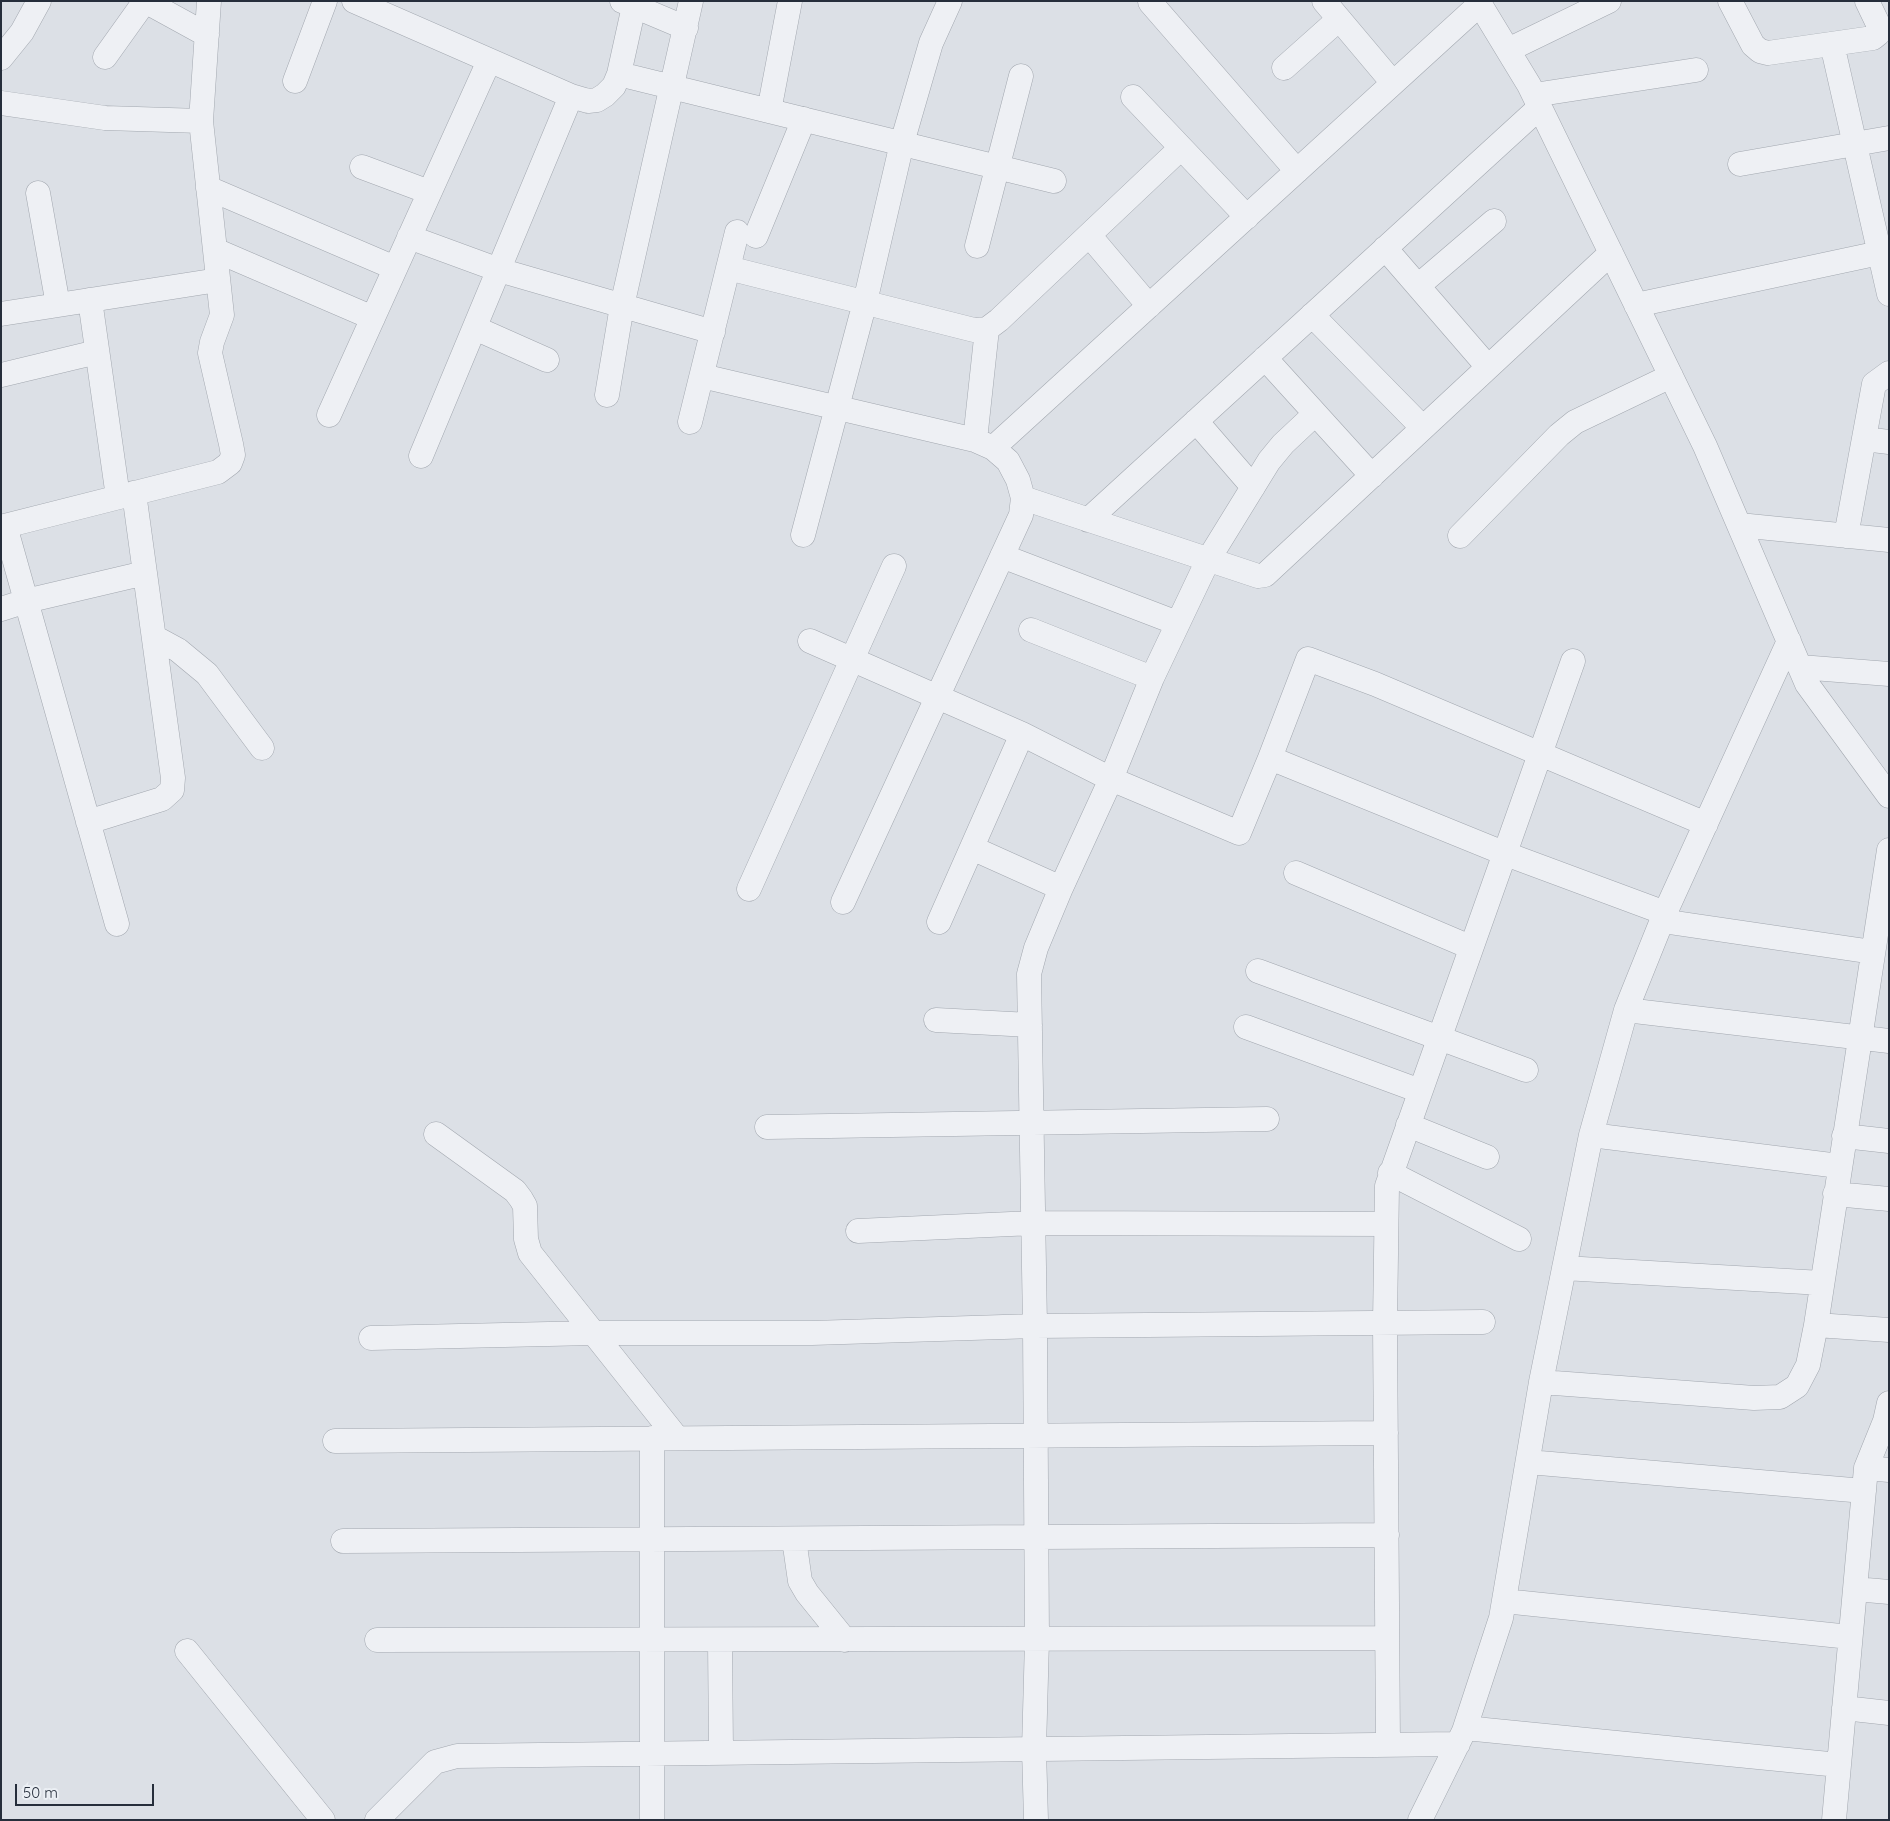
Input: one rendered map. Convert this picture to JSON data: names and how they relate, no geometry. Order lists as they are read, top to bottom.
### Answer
{
  "scale_bar": "50 m"
}
